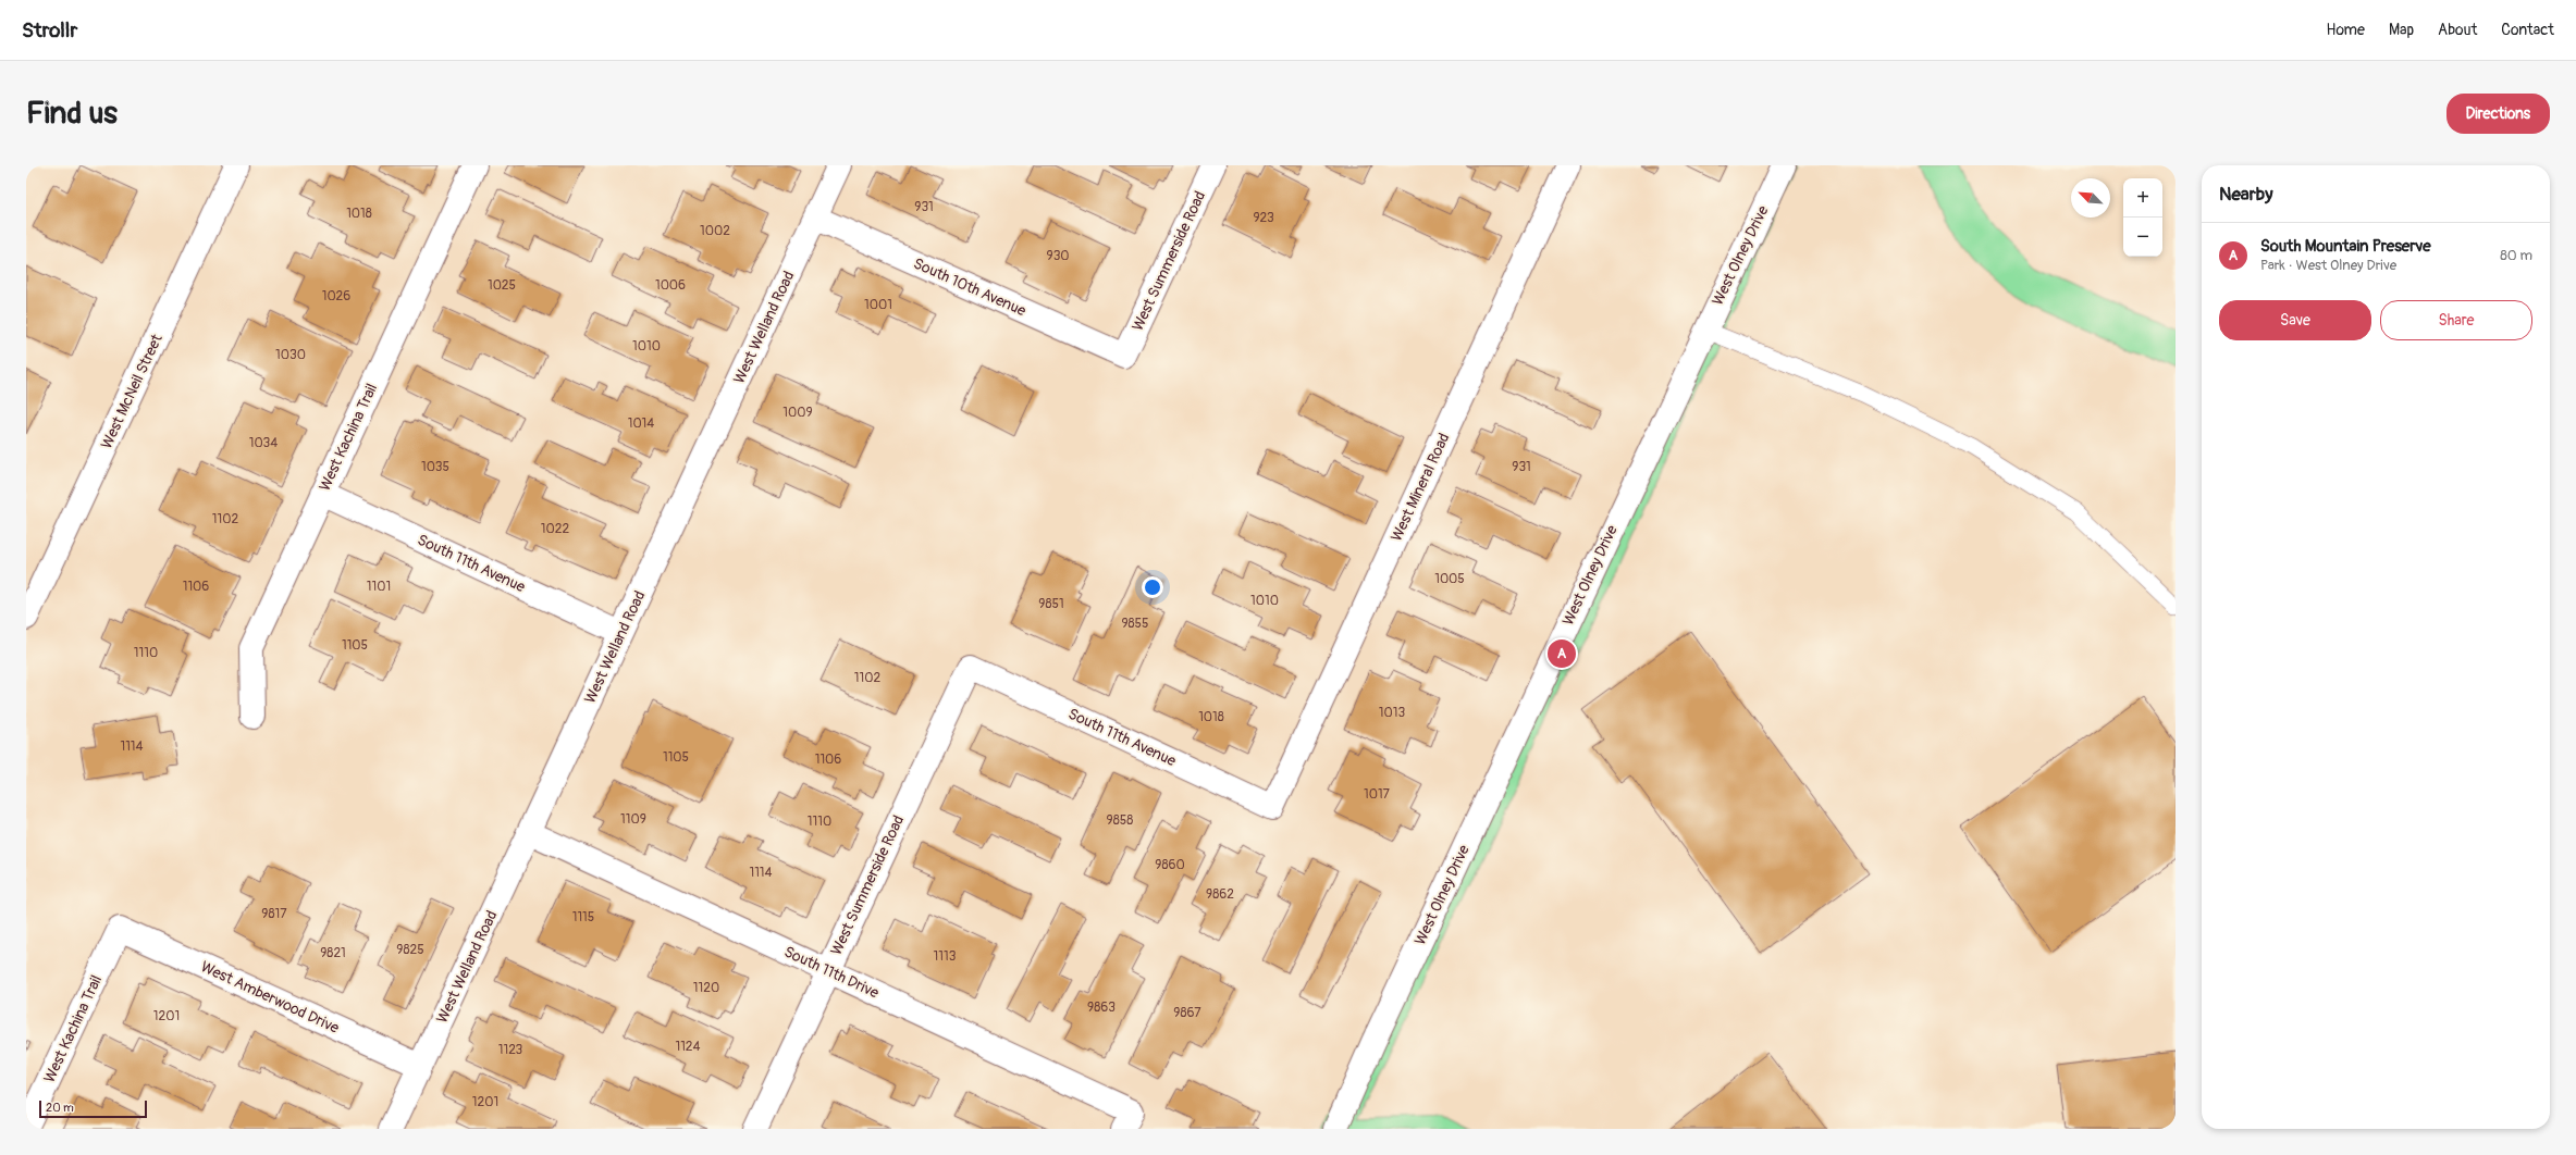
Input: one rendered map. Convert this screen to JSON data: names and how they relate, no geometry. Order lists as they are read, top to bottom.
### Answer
{
  "streets": {
    "street": [
      "West Olney Drive",
      "West Summerside Road",
      "South 10th Avenue",
      "West Welland Road",
      "West McNeil Street",
      "West Kachina Trail",
      "West Mineral Road",
      "South 11th Avenue",
      "South 11th Drive",
      "West Amberwood Drive"
    ]
  },
  "crossings": [
    ["West Summerside Road", "South 10th Avenue"],
    ["West Summerside Road", "South 11th Avenue"],
    ["West Summerside Road", "South 11th Drive"],
    ["South 10th Avenue", "West Welland Road"],
    ["West Welland Road", "South 11th Avenue"],
    ["West Welland Road", "South 11th Drive"],
    ["West Welland Road", "West Amberwood Drive"],
    ["West Kachina Trail", "South 11th Avenue"],
    ["West Kachina Trail", "West Amberwood Drive"],
    ["West Mineral Road", "South 11th Avenue"]
  ],
  "house_numbers": [
    "931",
    "1018",
    "923",
    "1002",
    "930",
    "1025",
    "1006",
    "1026",
    "1001",
    "1010",
    "1030",
    "1009",
    "1014",
    "1034",
    "1035",
    "931",
    "1102",
    "1022",
    "1005",
    "1106",
    "1101",
    "1010",
    "9851",
    "9855",
    "1105",
    "1110",
    "1102",
    "1013",
    "1018",
    "1114",
    "1105",
    "1106",
    "1017",
    "1109",
    "9858",
    "1110",
    "9860",
    "1114",
    "9862",
    "9817",
    "1115",
    "9825",
    "9821",
    "1113",
    "1120",
    "9863",
    "9867",
    "1201",
    "1124",
    "1123",
    "1201"
  ],
  "scale_bar": "20 m",
  "north": "top left",
  "page": {
    "header": "Strollr",
    "nav": [
      "Home",
      "Map",
      "About",
      "Contact"
    ],
    "buttons": [
      "Directions",
      ["Save", "Share"]
    ],
    "title": "Find us",
    "heading": "Nearby",
    "map_buttons": ["+", "−"],
    "list": [
      {
        "mark": "A",
        "name": "South Mountain Preserve",
        "note": "Park · West Olney Drive",
        "value": "80 m"
      }
    ],
    "pins": "A",
    "scale": "20 m"
  }
}
